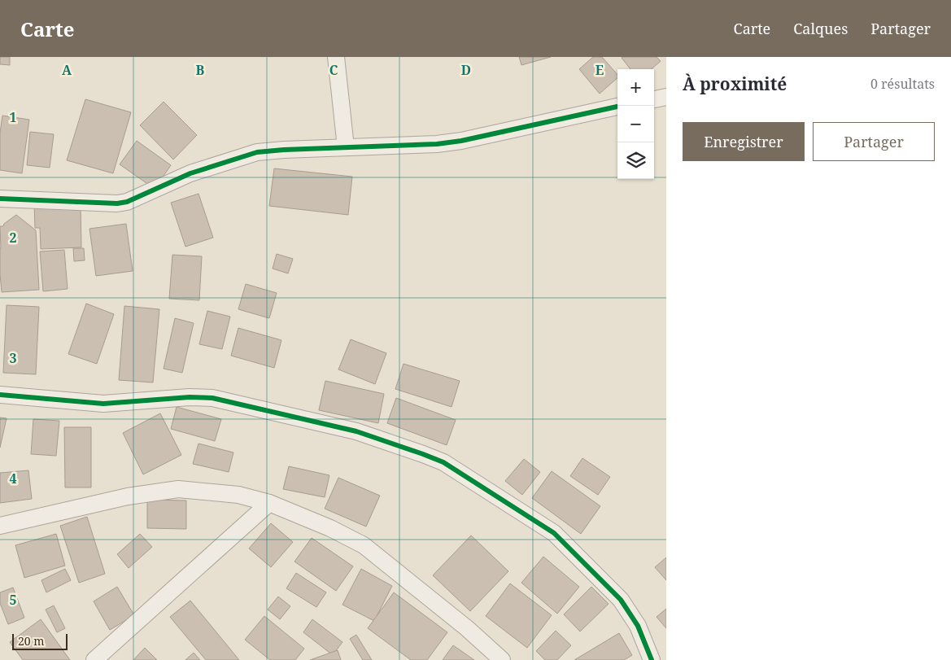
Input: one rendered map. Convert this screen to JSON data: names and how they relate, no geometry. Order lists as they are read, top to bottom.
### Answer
{
  "scale_bar": "20 m",
  "page": {
    "header": "Carte",
    "nav": ["Carte", "Calques", "Partager"],
    "heading": ["À proximité", "0 résultats"],
    "map_buttons": ["+", "−"],
    "buttons": ["Enregistrer", "Partager"],
    "scale": "20 m"
  },
  "grid": {
    "columns": [
      "A",
      "B",
      "C",
      "D",
      "E"
    ],
    "rows": [
      "1",
      "2",
      "3",
      "4",
      "5"
    ]
  }
}
